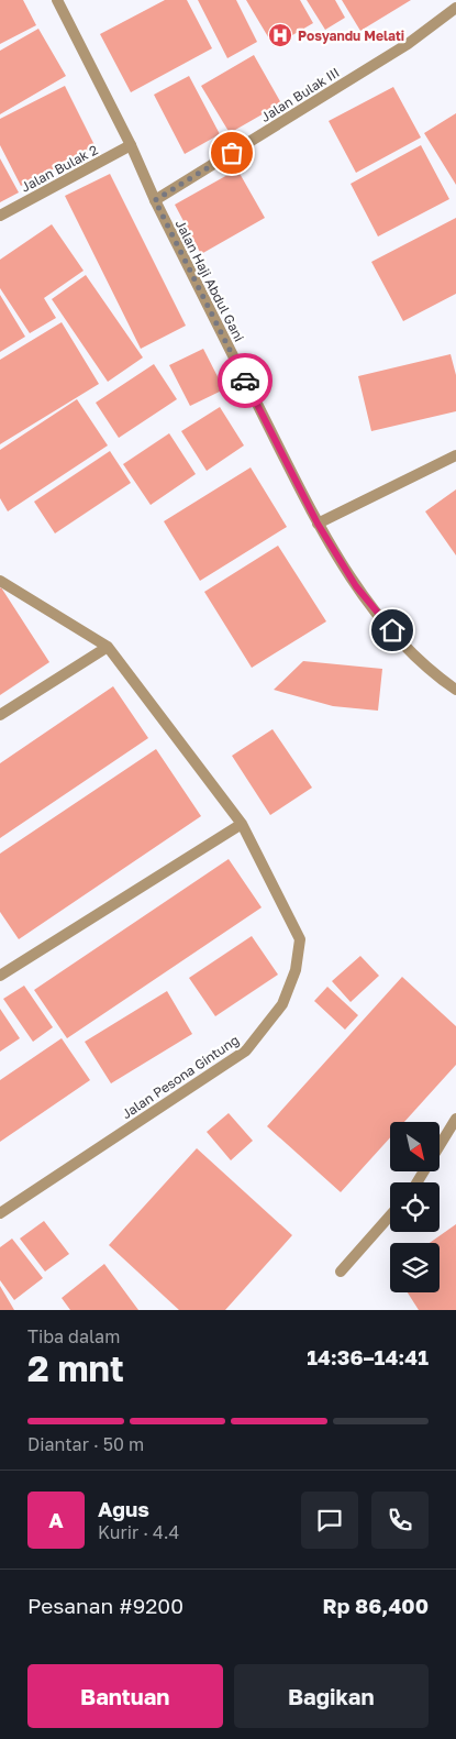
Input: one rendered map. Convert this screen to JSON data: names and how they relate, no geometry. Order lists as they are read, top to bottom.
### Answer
{
  "streets": {
    "street": [
      "Jalan Bulak III",
      "Jalan Bulak 2",
      "Jalan Haji Abdul Gani",
      "Jalan Pesona Gintung"
    ]
  },
  "crossings": [
    ["Jalan Bulak III", "Jalan Haji Abdul Gani"],
    ["Jalan Bulak 2", "Jalan Haji Abdul Gani"]
  ],
  "places": {
    "hospital": ["Posyandu Melati"]
  },
  "north": "bottom right",
  "page": {
    "heading": ["2 mnt", "Tiba dalam", "14:36–14:41"],
    "panel": [
      "Agus",
      "Kurir · 4.4",
      "Pesanan #9200",
      "Rp 86,400"
    ],
    "bar": "Diantar · 50 m",
    "round": "A",
    "buttons": ["Bantuan", "Bagikan"]
  }
}
